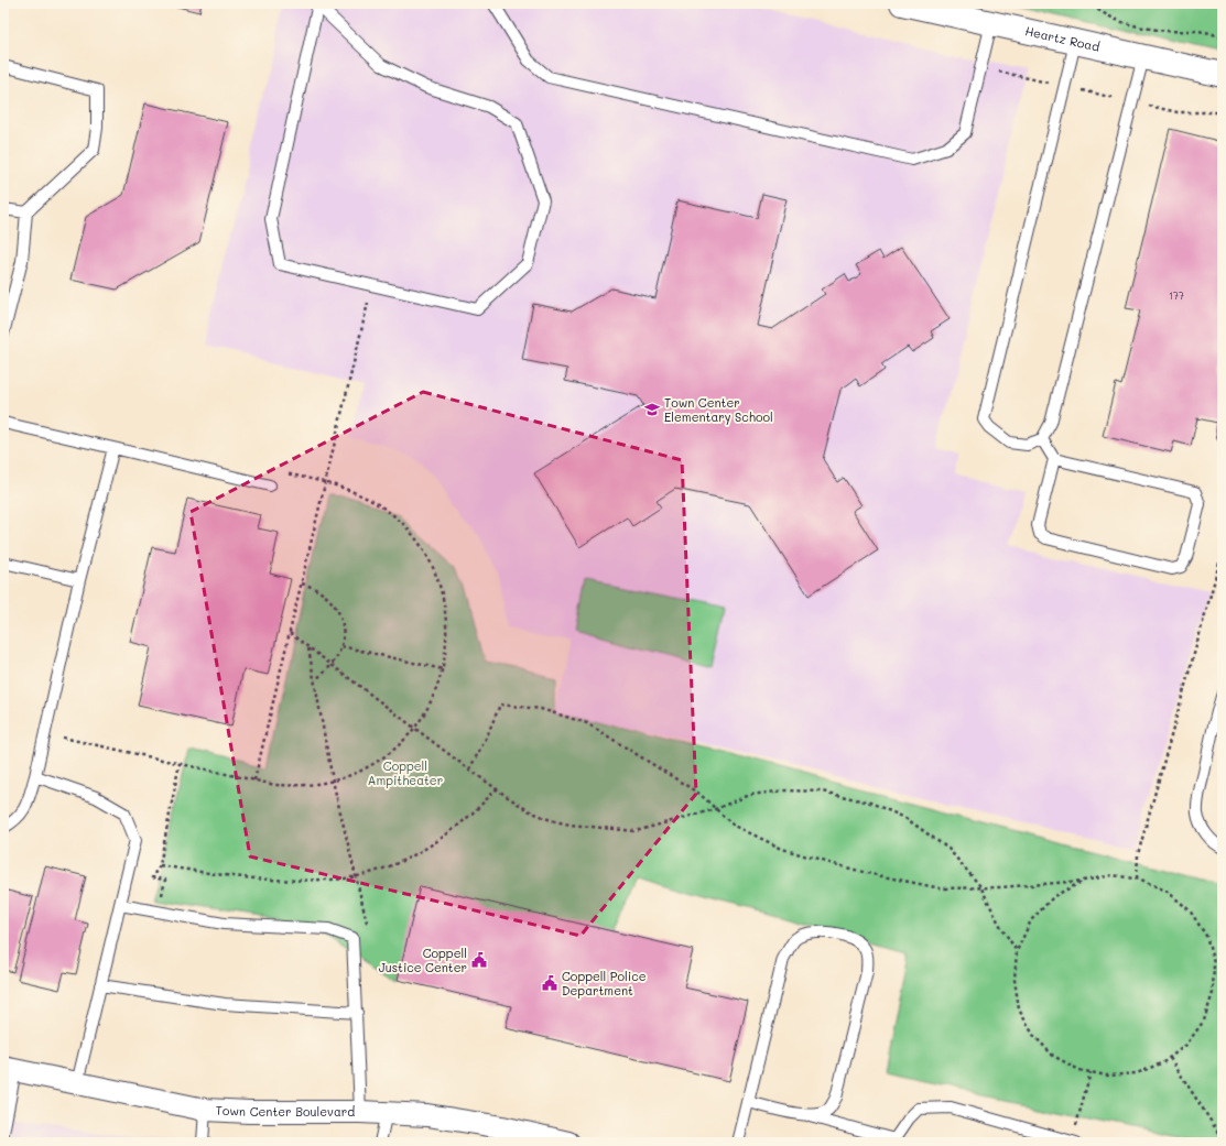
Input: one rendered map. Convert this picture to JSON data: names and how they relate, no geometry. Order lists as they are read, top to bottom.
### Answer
{
  "streets": {
    "street": ["Heartz Road", "Town Center Boulevard"]
  },
  "parks": ["Coppell Ampitheater"],
  "places": {
    "school or university": ["Town Center Elementary School"],
    "public building": ["Coppell Justice Center", "Coppell Police Department"]
  },
  "house_numbers": ["177"]
}
